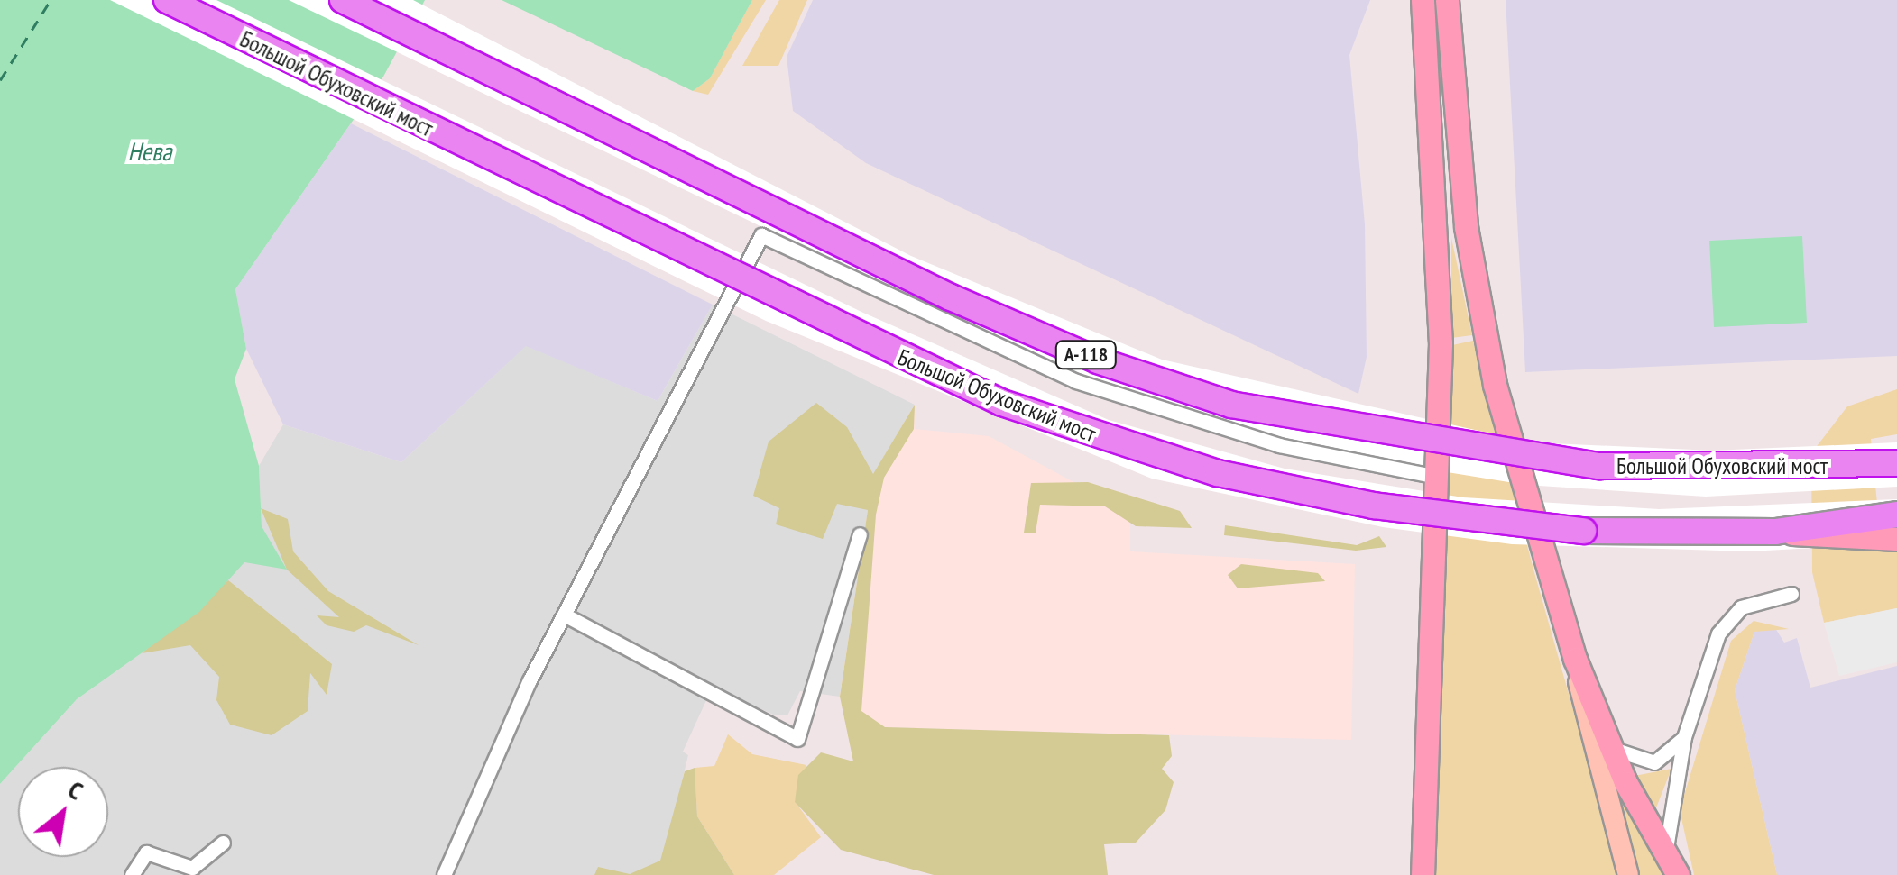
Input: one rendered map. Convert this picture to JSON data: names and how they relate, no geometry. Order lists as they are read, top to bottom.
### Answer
{
  "streets": {
    "highway": ["Большой Обуховский мост", "А-118"]
  },
  "water": ["Нева"],
  "north": "top right"
}
